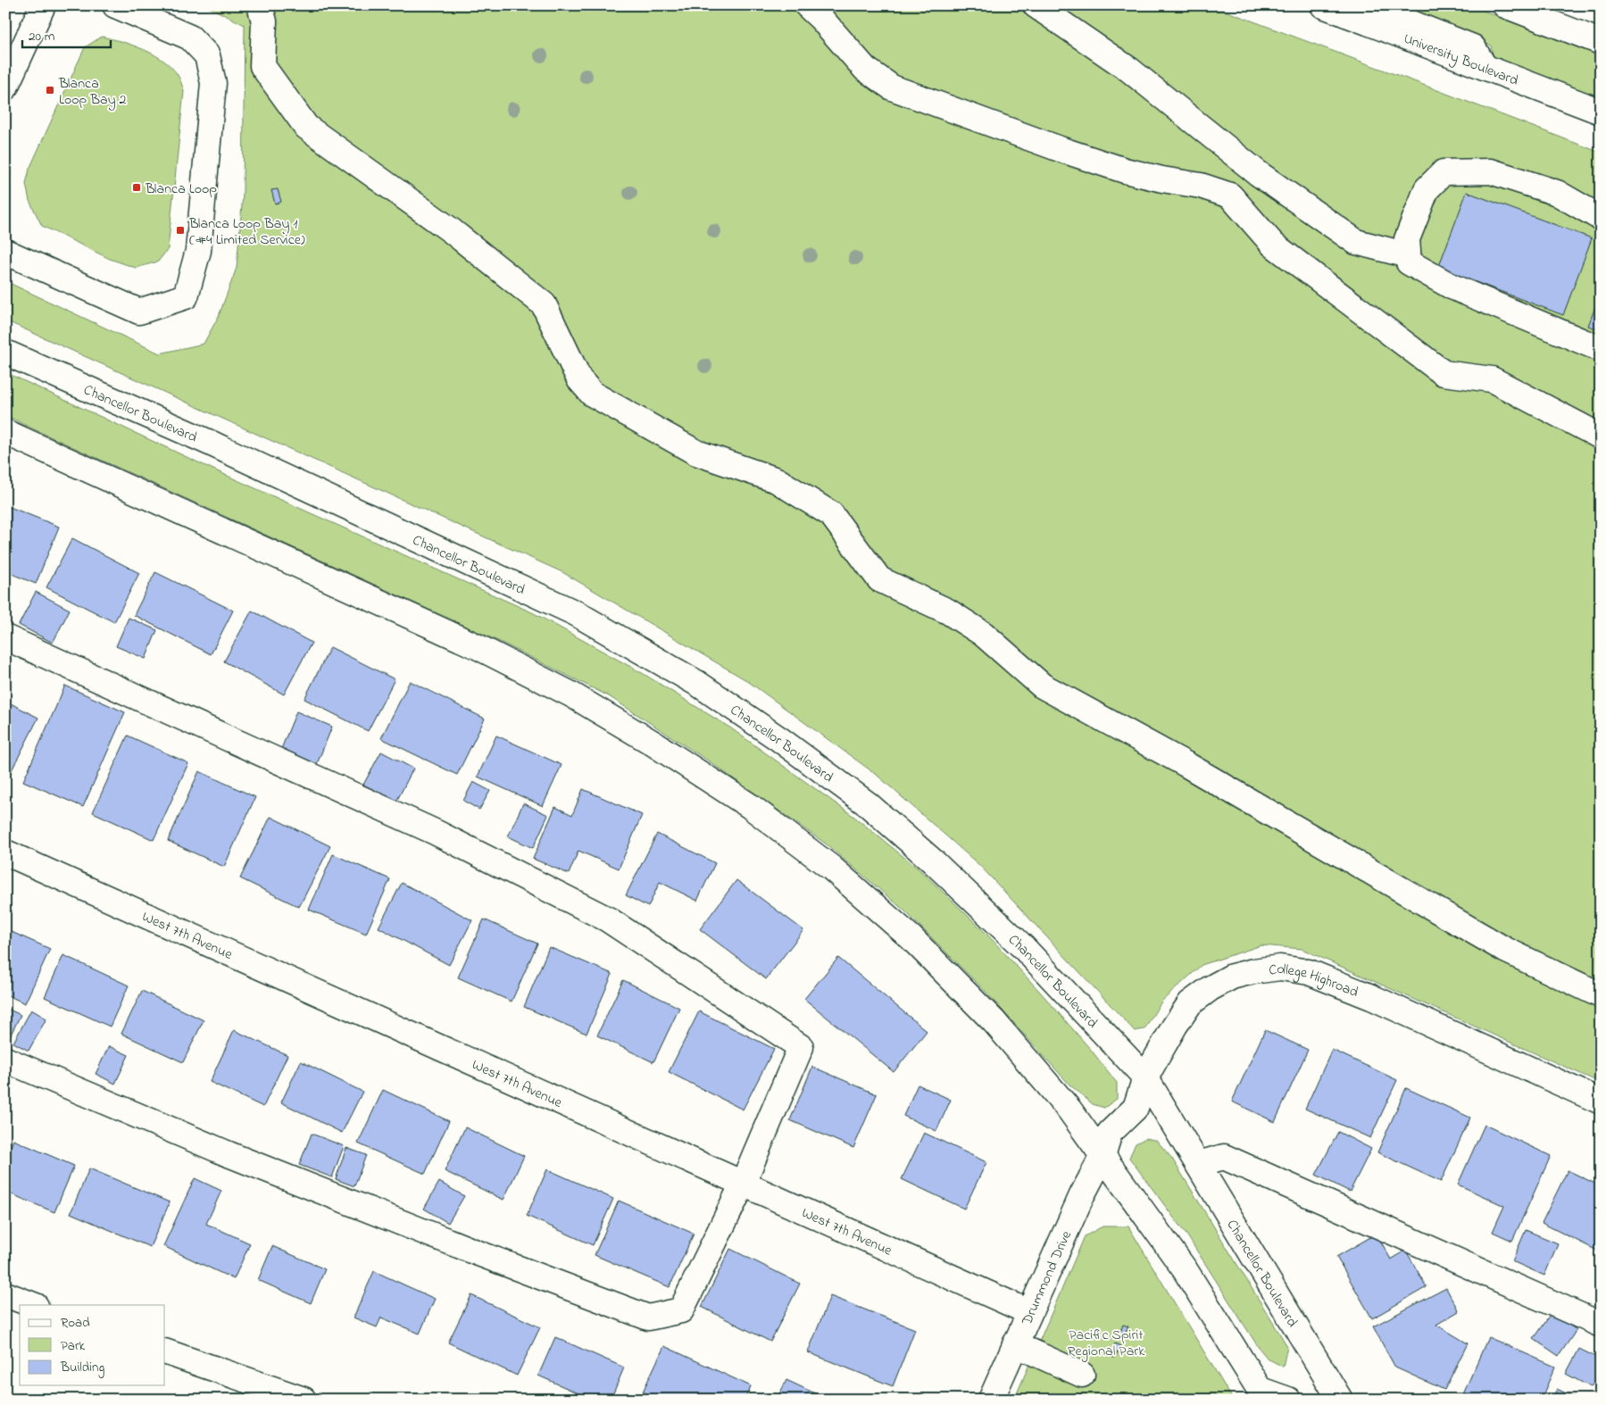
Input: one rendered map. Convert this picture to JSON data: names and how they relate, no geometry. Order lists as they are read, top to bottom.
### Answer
{
  "streets": {
    "street": [
      "University Boulevard",
      "Chancellor Boulevard",
      "West 7th Avenue",
      "College Highroad",
      "Drummond Drive"
    ]
  },
  "crossings": [
    ["Chancellor Boulevard", "College Highroad"],
    ["West 7th Avenue", "Drummond Drive"],
    ["College Highroad", "Drummond Drive"]
  ],
  "parks": ["Pacific Spirit Regional Park"],
  "places": {
    "transit": ["Blanca Loop Bay 2", "Blanca Loop", "Blanca Loop Bay 1 (#4 Limited Service)"]
  },
  "legend": ["Road", "Park", "Building"],
  "scale_bar": "20 m"
}
